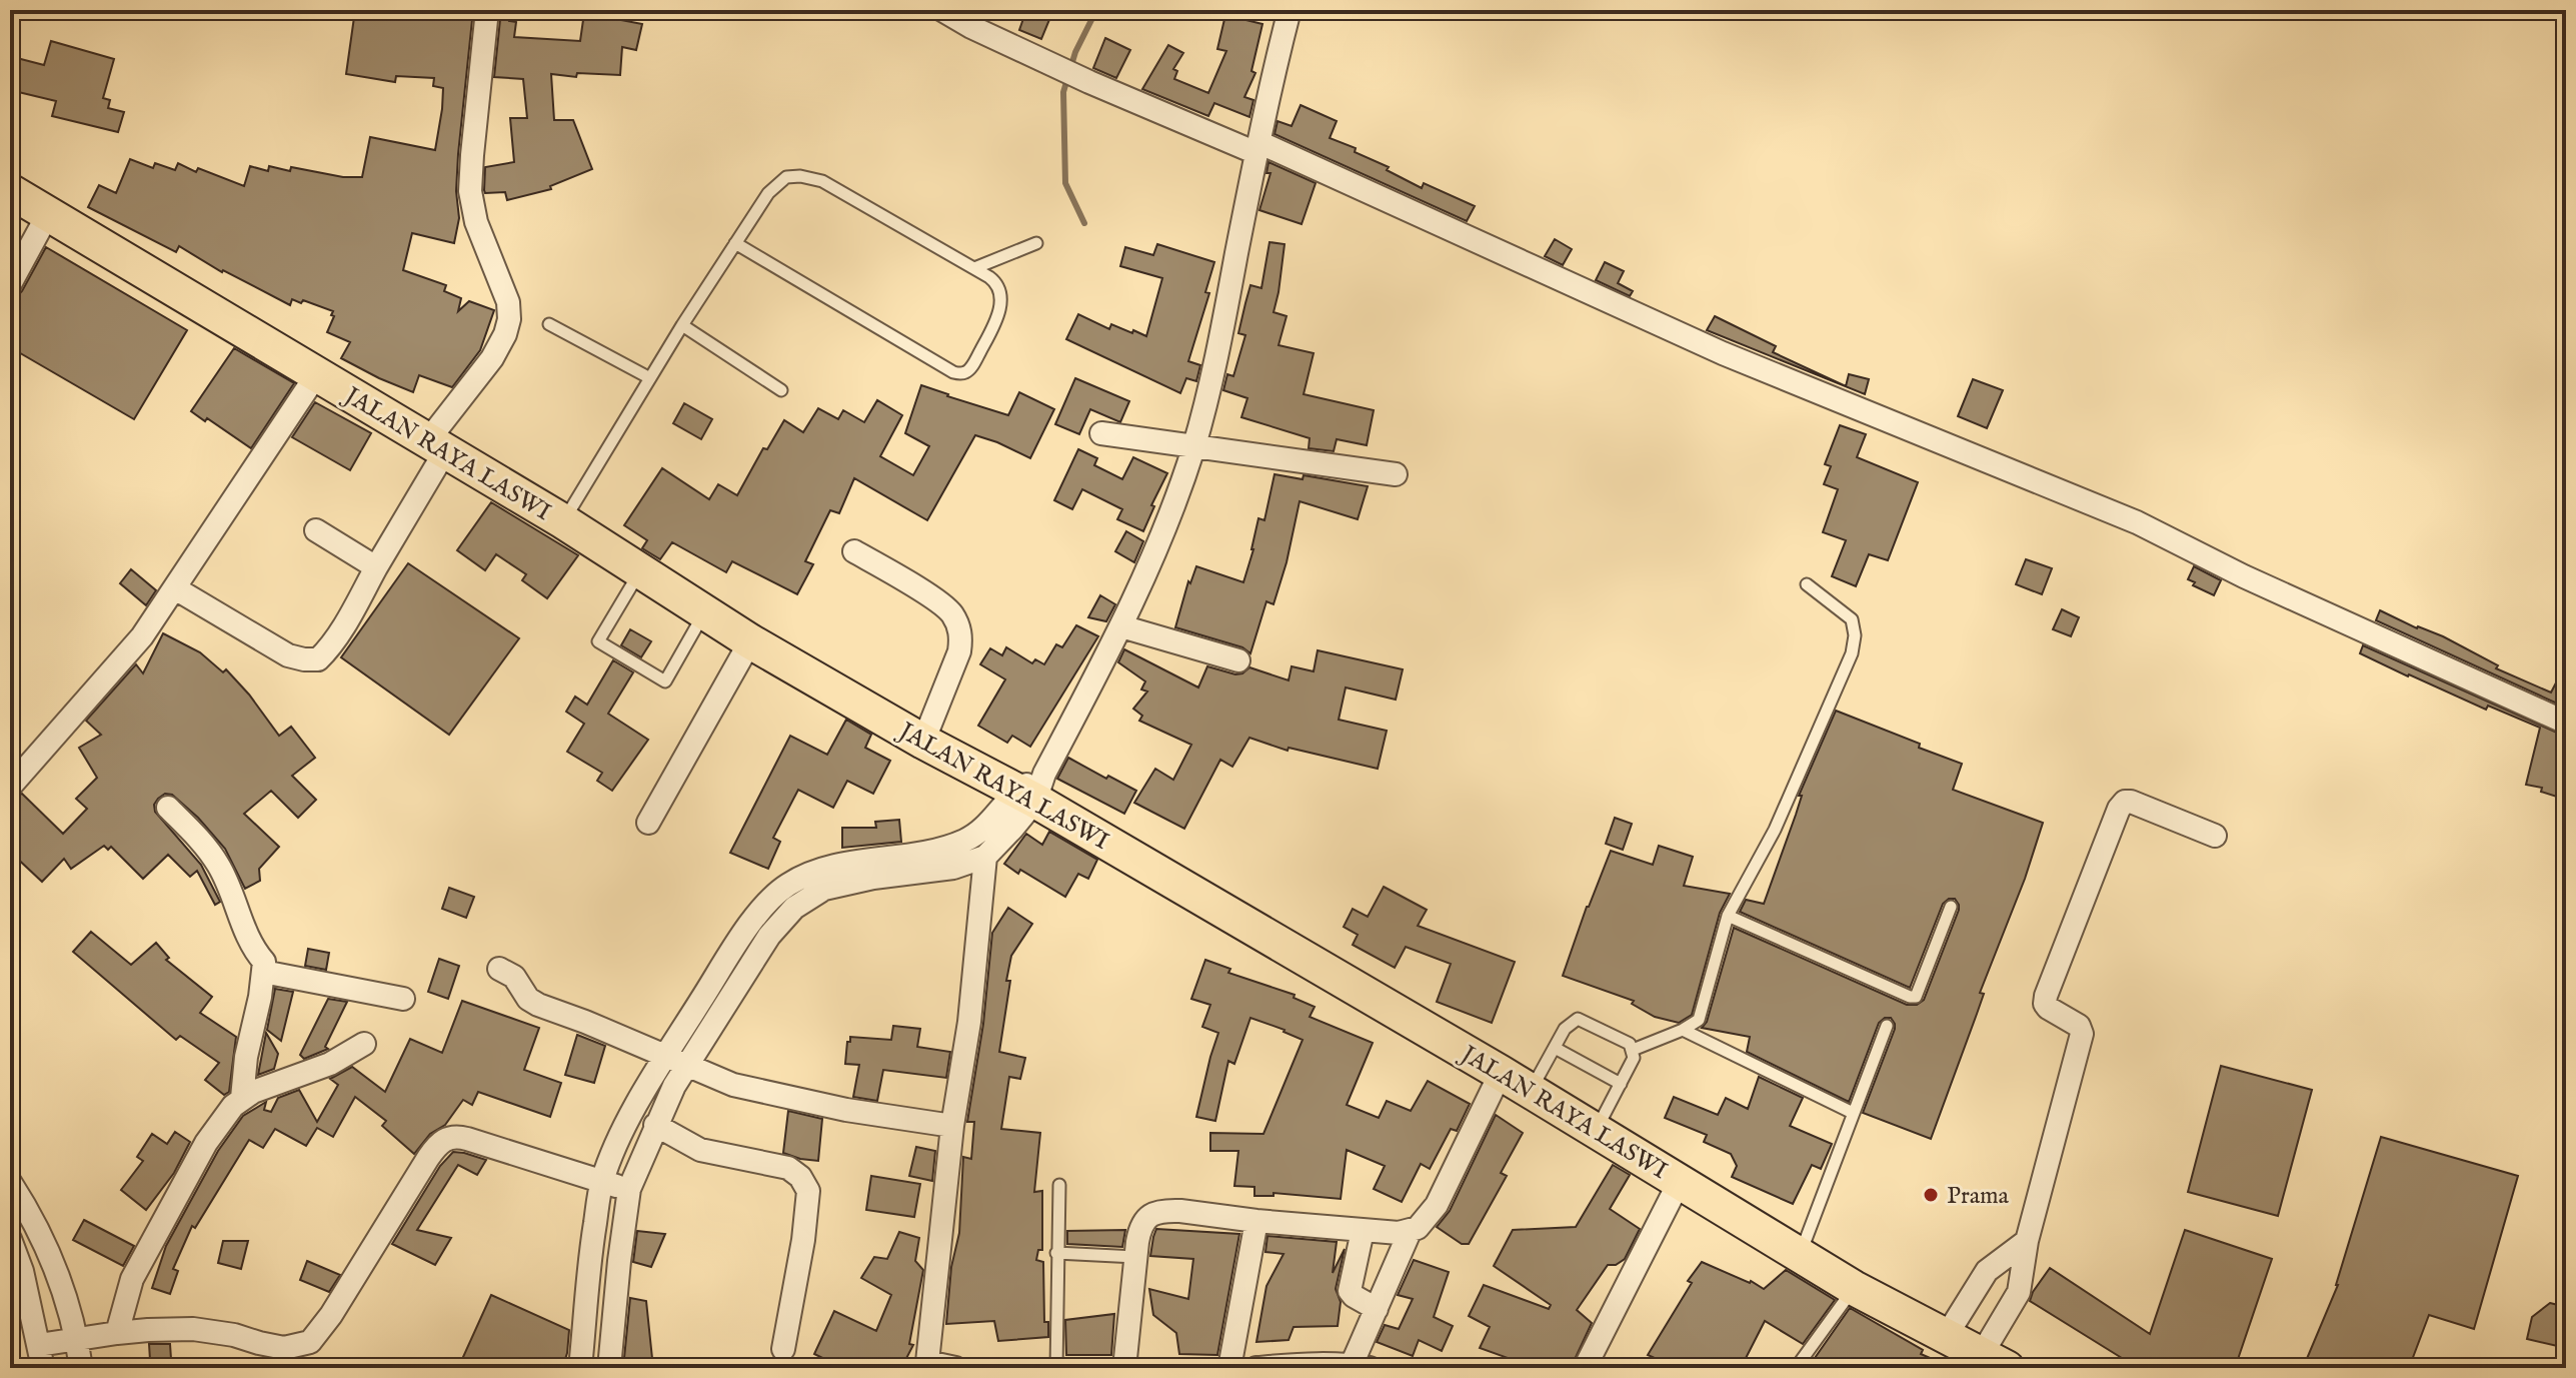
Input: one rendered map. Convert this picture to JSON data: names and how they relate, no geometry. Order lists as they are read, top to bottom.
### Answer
{
  "streets": {
    "main road": ["JALAN RAYA LASWI"]
  },
  "places": ["Prama"]
}
